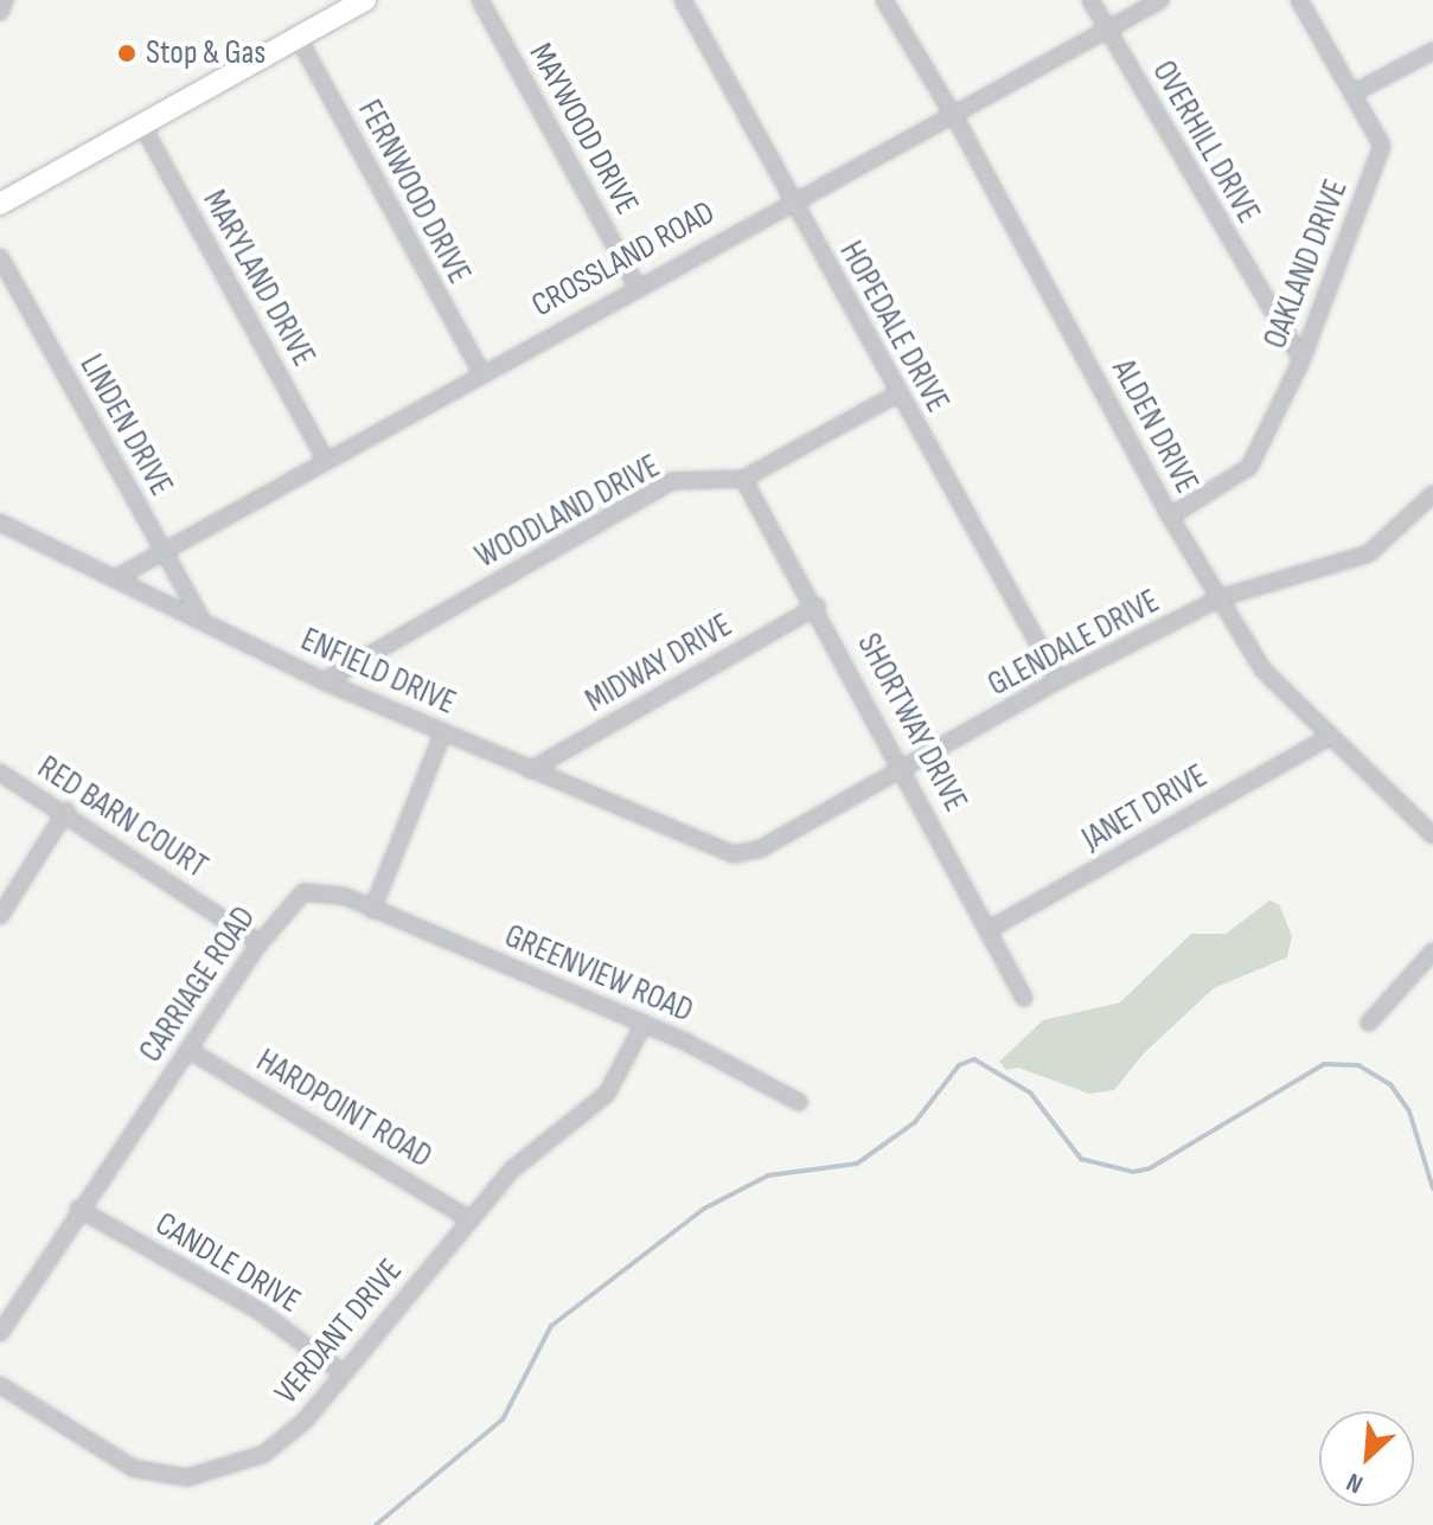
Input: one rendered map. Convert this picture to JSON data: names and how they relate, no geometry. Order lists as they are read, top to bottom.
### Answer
{
  "streets": {
    "street": [
      "MAYWOOD DRIVE",
      "OVERHILL DRIVE",
      "FERNWOOD DRIVE",
      "CROSSLAND ROAD",
      "OAKLAND DRIVE",
      "MARYLAND DRIVE",
      "HOPEDALE DRIVE",
      "LINDEN DRIVE",
      "ALDEN DRIVE",
      "WOODLAND DRIVE",
      "GLENDALE DRIVE",
      "MIDWAY DRIVE",
      "ENFIELD DRIVE",
      "SHORTWAY DRIVE",
      "JANET DRIVE",
      "RED BARN COURT",
      "GREENVIEW ROAD",
      "CARRIAGE ROAD",
      "HARDPOINT ROAD",
      "CANDLE DRIVE",
      "VERDANT DRIVE"
    ]
  },
  "crossings": [
    ["MAYWOOD DRIVE", "CROSSLAND ROAD"],
    ["OVERHILL DRIVE", "CROSSLAND ROAD"],
    ["OVERHILL DRIVE", "OAKLAND DRIVE"],
    ["FERNWOOD DRIVE", "CROSSLAND ROAD"],
    ["CROSSLAND ROAD", "MARYLAND DRIVE"],
    ["CROSSLAND ROAD", "HOPEDALE DRIVE"],
    ["CROSSLAND ROAD", "LINDEN DRIVE"],
    ["CROSSLAND ROAD", "ALDEN DRIVE"],
    ["CROSSLAND ROAD", "ENFIELD DRIVE"],
    ["OAKLAND DRIVE", "ALDEN DRIVE"],
    ["HOPEDALE DRIVE", "WOODLAND DRIVE"],
    ["HOPEDALE DRIVE", "GLENDALE DRIVE"],
    ["LINDEN DRIVE", "ENFIELD DRIVE"],
    ["ALDEN DRIVE", "GLENDALE DRIVE"],
    ["ALDEN DRIVE", "JANET DRIVE"],
    ["WOODLAND DRIVE", "ENFIELD DRIVE"],
    ["WOODLAND DRIVE", "SHORTWAY DRIVE"],
    ["GLENDALE DRIVE", "ENFIELD DRIVE"],
    ["GLENDALE DRIVE", "SHORTWAY DRIVE"],
    ["MIDWAY DRIVE", "ENFIELD DRIVE"],
    ["MIDWAY DRIVE", "SHORTWAY DRIVE"],
    ["SHORTWAY DRIVE", "JANET DRIVE"],
    ["RED BARN COURT", "CARRIAGE ROAD"],
    ["GREENVIEW ROAD", "CARRIAGE ROAD"],
    ["GREENVIEW ROAD", "VERDANT DRIVE"],
    ["CARRIAGE ROAD", "HARDPOINT ROAD"],
    ["CARRIAGE ROAD", "CANDLE DRIVE"],
    ["HARDPOINT ROAD", "VERDANT DRIVE"],
    ["CANDLE DRIVE", "VERDANT DRIVE"]
  ],
  "places": ["Stop & Gas"],
  "north": "bottom left"
}
